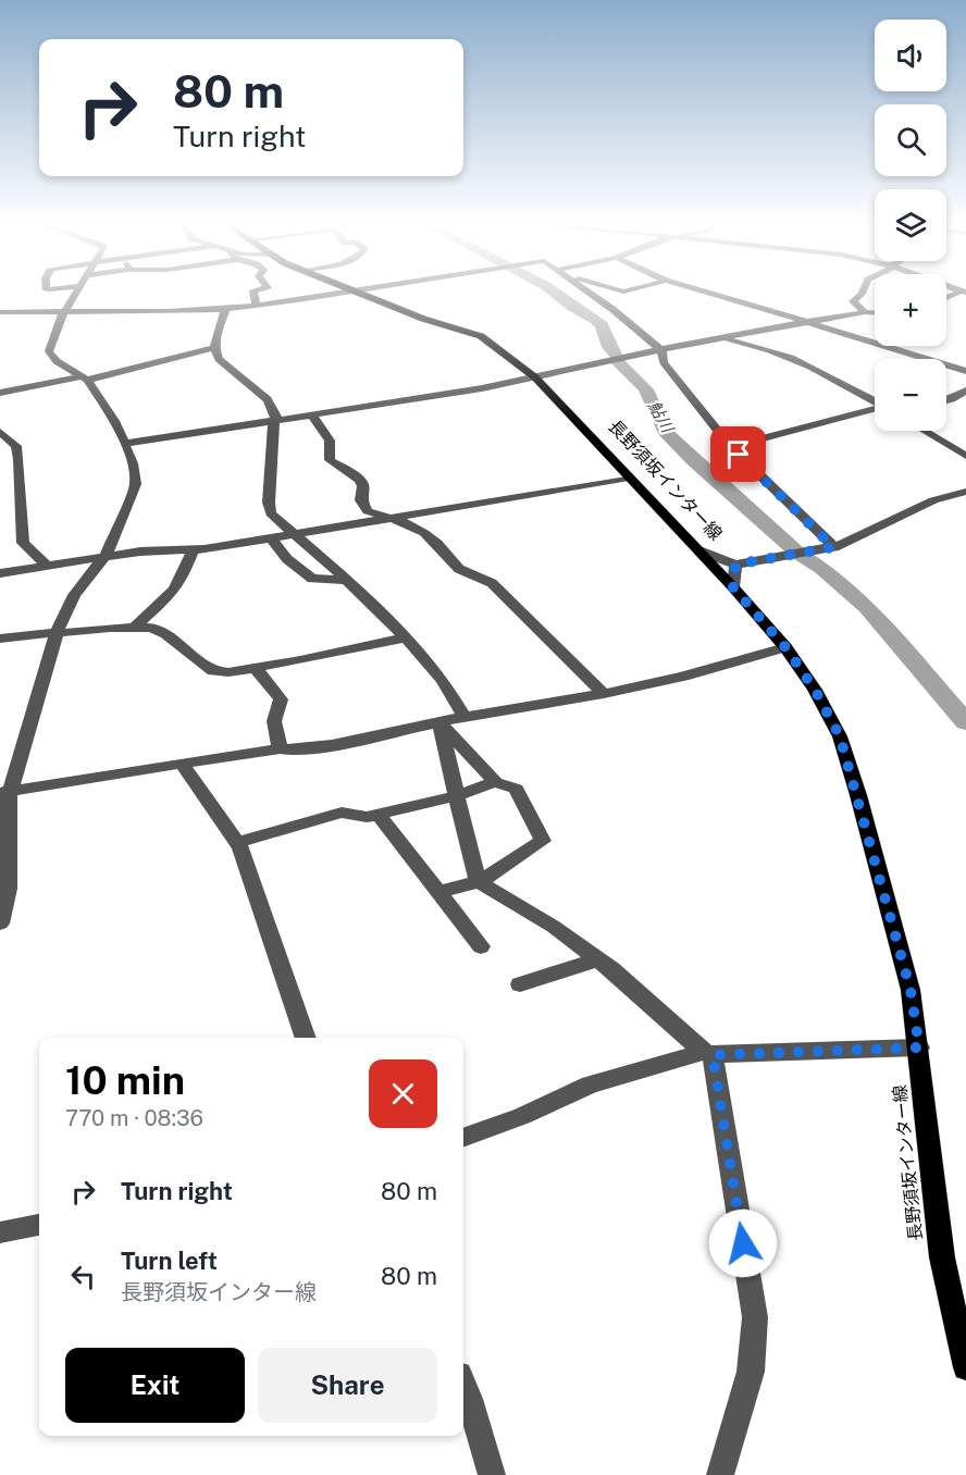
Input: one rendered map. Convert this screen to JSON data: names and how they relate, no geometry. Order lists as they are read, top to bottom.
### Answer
{
  "streets": {
    "main road": ["長野須坂インター線"]
  },
  "water": ["鮎川"],
  "page": {
    "map_buttons": ["+", "−"],
    "turn": ["80 m", "Turn right"],
    "heading": ["10 min", "770 m · 08:36"],
    "list": [
      {
        "name": "Turn right",
        "value": "80 m"
      },
      {
        "name": "Turn left",
        "note": "長野須坂インター線",
        "value": "80 m"
      }
    ],
    "buttons": ["Exit", "Share"]
  }
}
